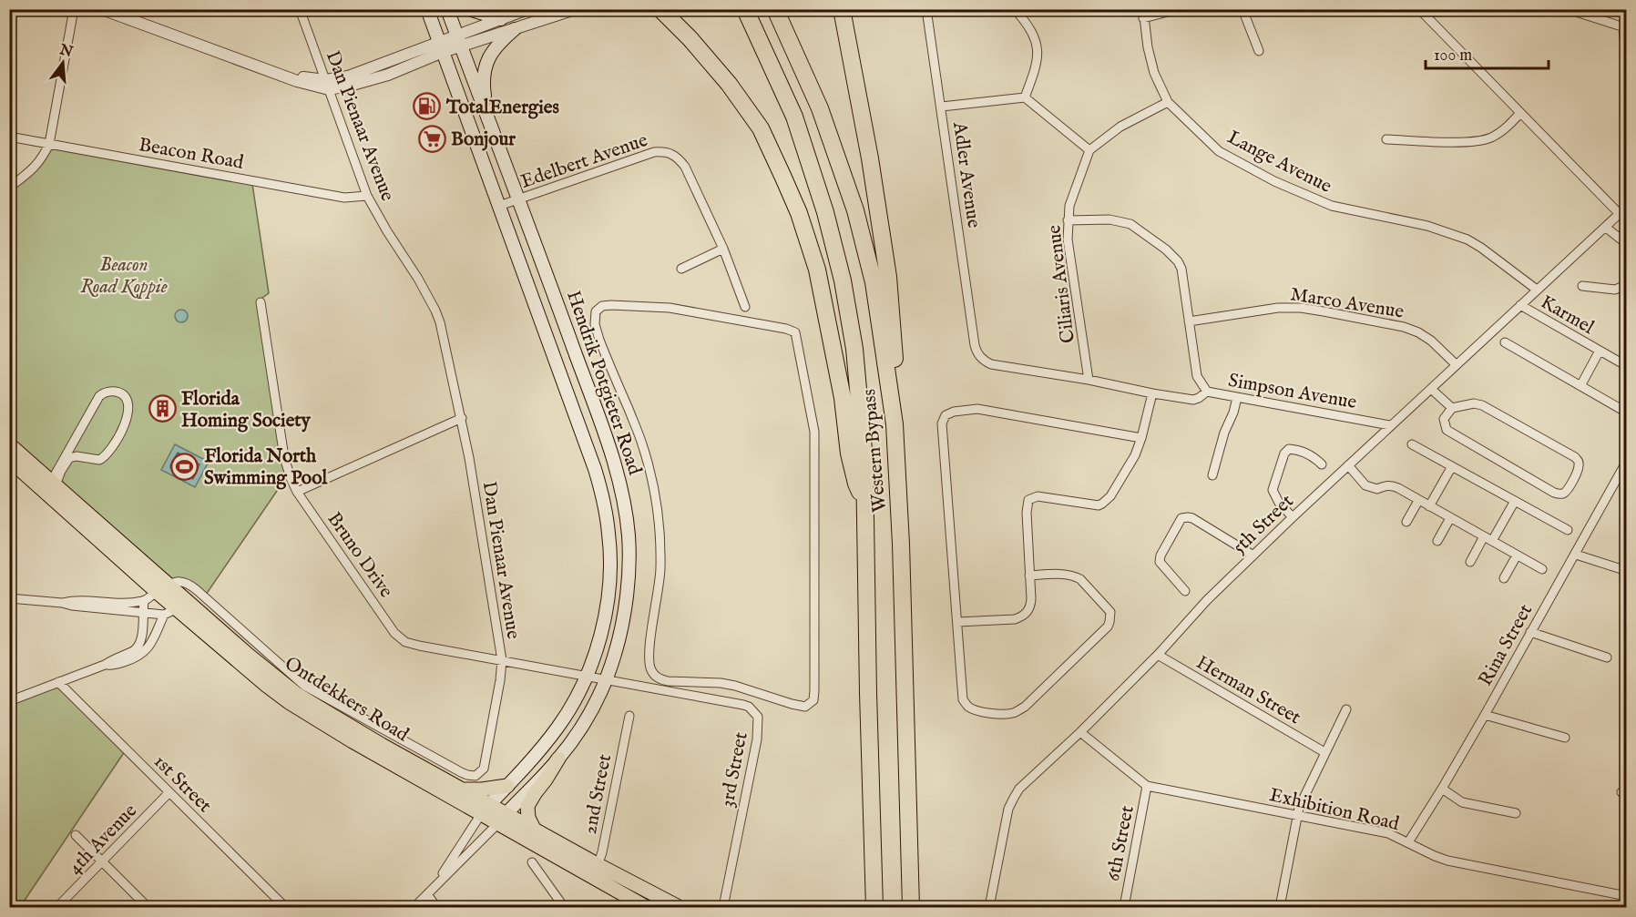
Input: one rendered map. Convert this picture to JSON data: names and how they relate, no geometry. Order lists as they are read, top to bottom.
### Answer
{
  "streets": {
    "highway": ["Western Bypass"],
    "main road": ["Hendrik Potgieter Road", "Ontdekkers Road"],
    "street": [
      "Dan Pienaar Avenue",
      "Beacon Road",
      "Edelbert Avenue",
      "Lange Avenue",
      "Adler Avenue",
      "Ciliaris Avenue",
      "Marco Avenue",
      "Karmel",
      "Simpson Avenue",
      "5th Street",
      "Bruno Drive",
      "Rina Street",
      "Herman Street",
      "3rd Street",
      "1st Street",
      "2nd Street",
      "Exhibition Road",
      "4th Avenue",
      "6th Street"
    ]
  },
  "crossings": [
    ["Dan Pienaar Avenue", "Beacon Road"],
    ["Dan Pienaar Avenue", "Bruno Drive"],
    ["Dan Pienaar Avenue", "Ontdekkers Road"],
    ["Edelbert Avenue", "Hendrik Potgieter Road"],
    ["Lange Avenue", "5th Street"],
    ["Adler Avenue", "Ciliaris Avenue"],
    ["Marco Avenue", "Simpson Avenue"],
    ["Marco Avenue", "5th Street"],
    ["Karmel", "5th Street"],
    ["Hendrik Potgieter Road", "Bruno Drive"],
    ["Hendrik Potgieter Road", "Ontdekkers Road"],
    ["Hendrik Potgieter Road", "3rd Street"],
    ["Simpson Avenue", "5th Street"],
    ["5th Street", "Herman Street"],
    ["5th Street", "Exhibition Road"],
    ["Bruno Drive", "3rd Street"],
    ["Rina Street", "Exhibition Road"],
    ["Ontdekkers Road", "2nd Street"],
    ["1st Street", "4th Avenue"],
    ["Exhibition Road", "6th Street"]
  ],
  "parks": ["Beacon Road Koppie"],
  "places": {
    "fuel station": ["TotalEnergies"],
    "supermarket": ["Bonjour"],
    "building": ["Florida Homing Society"],
    "sports": ["Florida North Swimming Pool"]
  },
  "scale_bar": "100 m",
  "north": "top"
}
